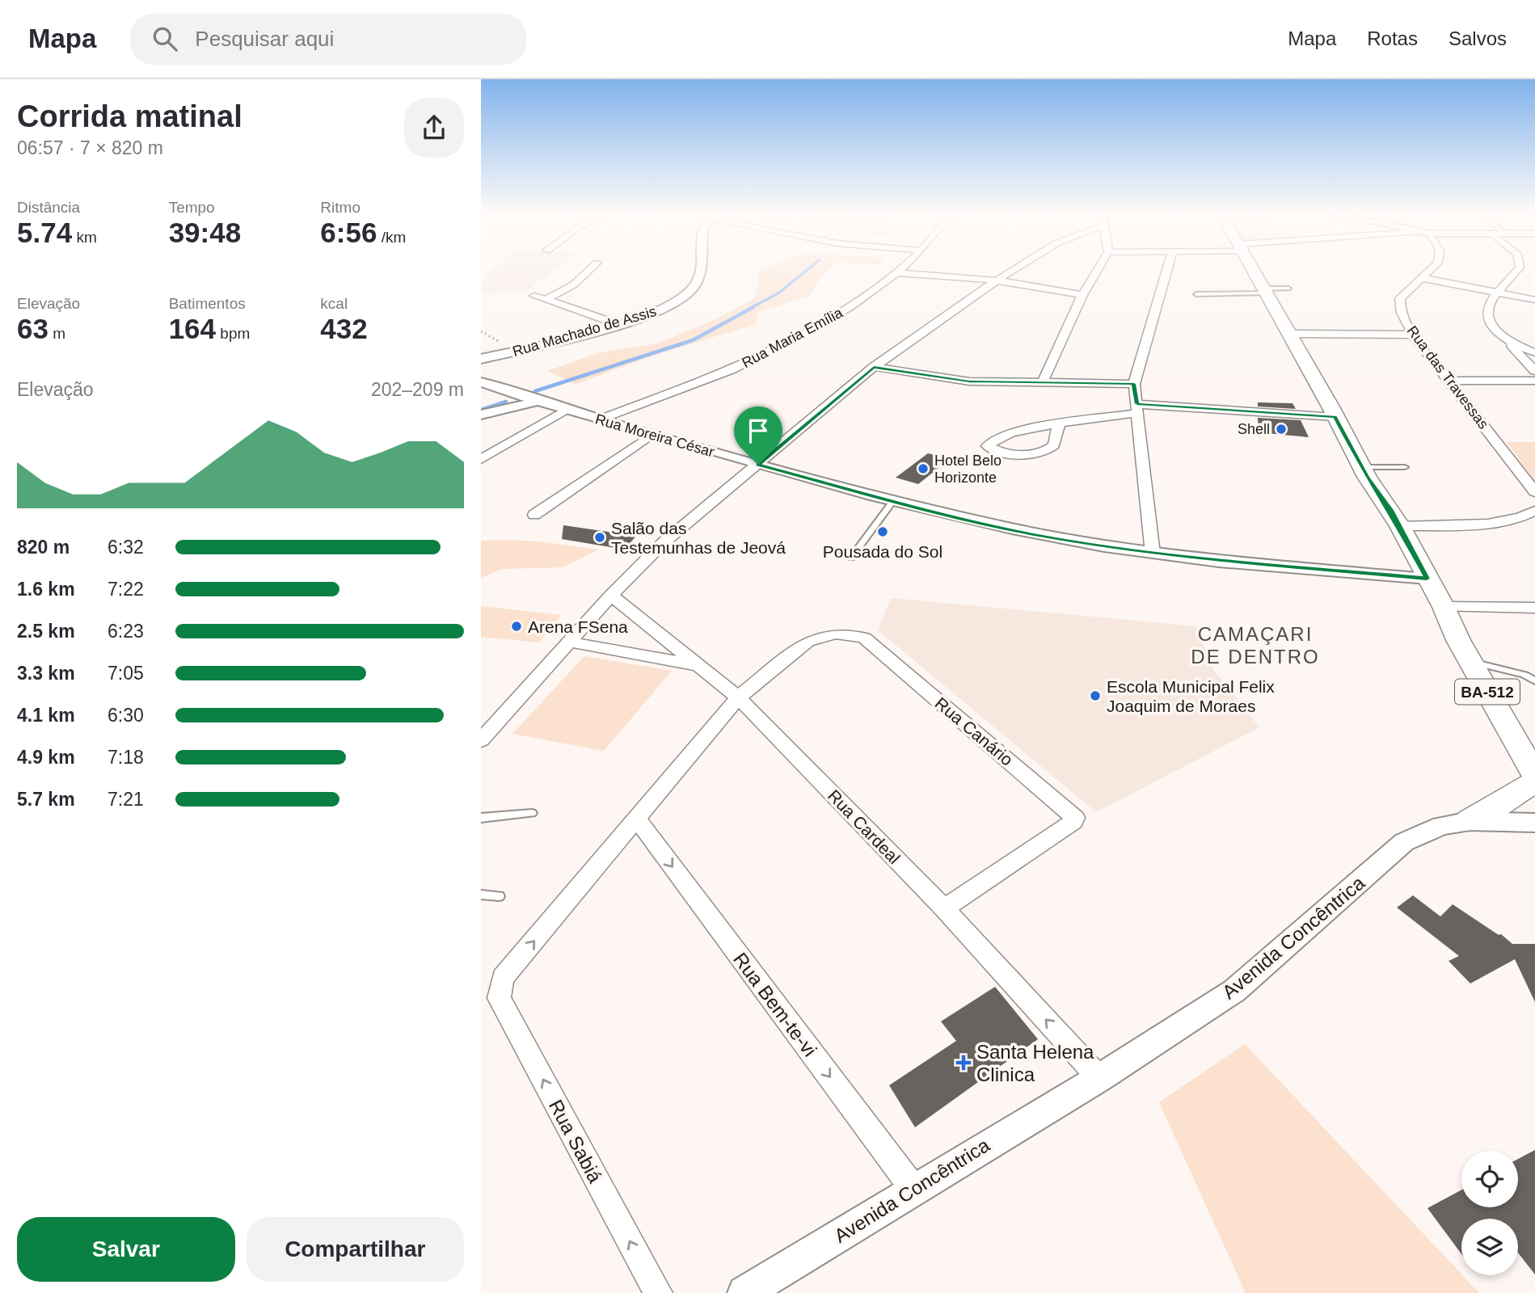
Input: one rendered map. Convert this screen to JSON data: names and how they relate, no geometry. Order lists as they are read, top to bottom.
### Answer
{
  "streets": {
    "main road": ["BA-512"],
    "street": [
      "Rua Machado de Assis",
      "Rua Maria Emília",
      "Rua das Travessas",
      "Rua Moreira César",
      "Rua Canário",
      "Rua Cardeal",
      "Avenida Concêntrica",
      "Rua Bem-te-vi",
      "Rua Sabiá"
    ]
  },
  "crossings": [
    ["Rua Maria Emília", "Rua Moreira César"],
    ["Rua Moreira César", "BA-512"],
    ["Rua Canário", "Rua Cardeal"],
    ["Rua Cardeal", "Avenida Concêntrica"],
    ["Avenida Concêntrica", "Rua Bem-te-vi"],
    ["Rua Bem-te-vi", "Rua Sabiá"]
  ],
  "one_way": ["Rua Bem-te-vi", "Rua Sabiá"],
  "districts": ["CAMAÇARI DE DENTRO"],
  "places": {
    "other": [
      "Shell",
      "Hotel Belo Horizonte",
      "Pousada do Sol",
      "Salão das Testemunhas de Jeová",
      "Arena FSena",
      "Escola Municipal Felix Joaquim de Moraes"
    ],
    "health": ["Santa Helena Clinica"]
  },
  "page": {
    "header": "Mapa",
    "search": "Pesquisar aqui",
    "nav": ["Mapa", "Rotas", "Salvos"],
    "heading": ["Corrida matinal", "06:57 · 7 × 820 m"],
    "stats": [
      ["Distância", "5.74 km"],
      ["Tempo", "39:48"],
      ["Ritmo", "6:56 /km"],
      ["Elevação", "63 m"],
      ["Batimentos", "164 bpm"],
      ["kcal", "432"]
    ],
    "chart": ["Elevação", "202–209 m"],
    "list": [
      {
        "name": "820 m",
        "note": "6:32"
      },
      {
        "name": "1.6 km",
        "note": "7:22"
      },
      {
        "name": "2.5 km",
        "note": "6:23"
      },
      {
        "name": "3.3 km",
        "note": "7:05"
      },
      {
        "name": "4.1 km",
        "note": "6:30"
      },
      {
        "name": "4.9 km",
        "note": "7:18"
      },
      {
        "name": "5.7 km",
        "note": "7:21"
      }
    ],
    "buttons": ["Salvar", "Compartilhar"]
  }
}
